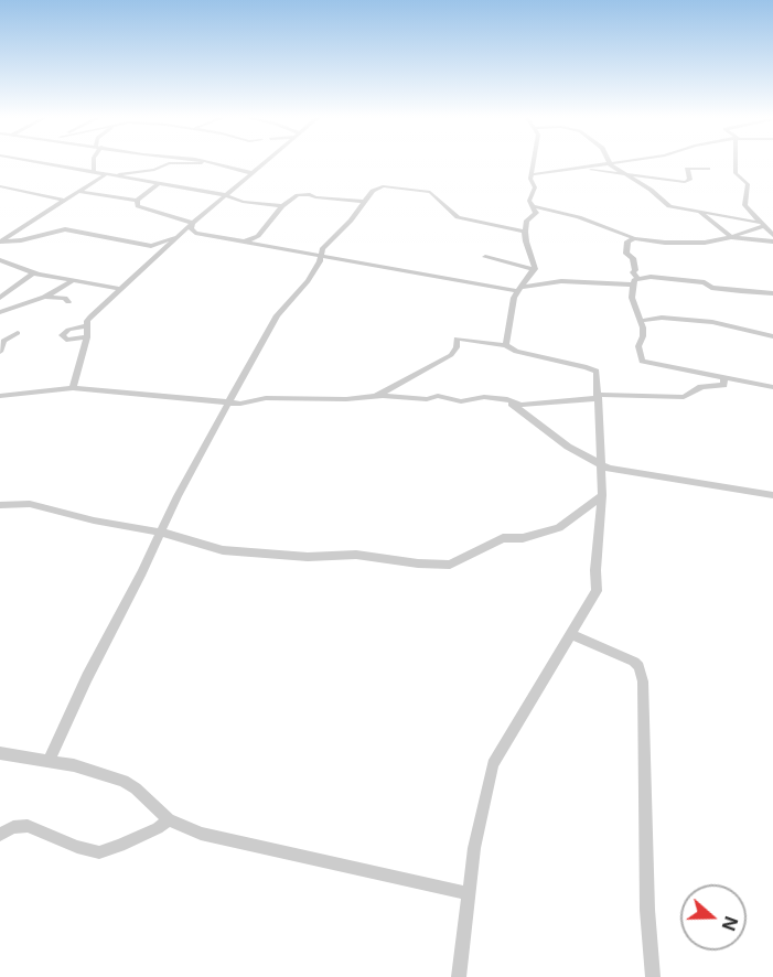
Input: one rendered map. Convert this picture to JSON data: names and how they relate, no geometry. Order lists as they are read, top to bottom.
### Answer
{
  "north": "right"
}
